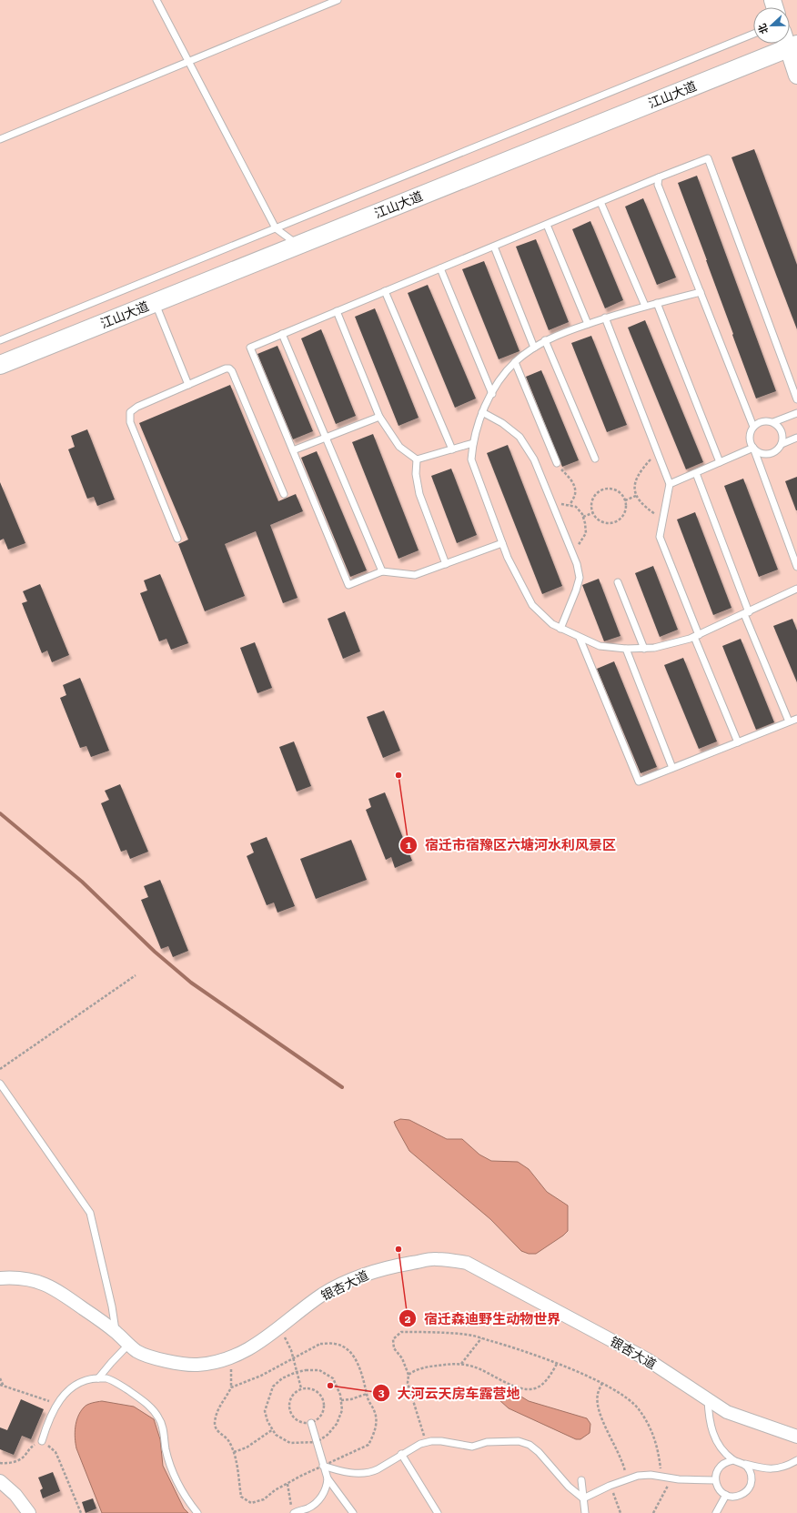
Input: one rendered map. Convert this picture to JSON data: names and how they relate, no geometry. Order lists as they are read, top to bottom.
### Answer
{
  "streets": {
    "main road": ["江山大道"],
    "street": ["银杏大道"]
  },
  "places": ["宿迁市宿豫区六塘河水利风景区", "宿迁森迪野生动物世界", "大河云天房车露营地"],
  "north": "left"
}
